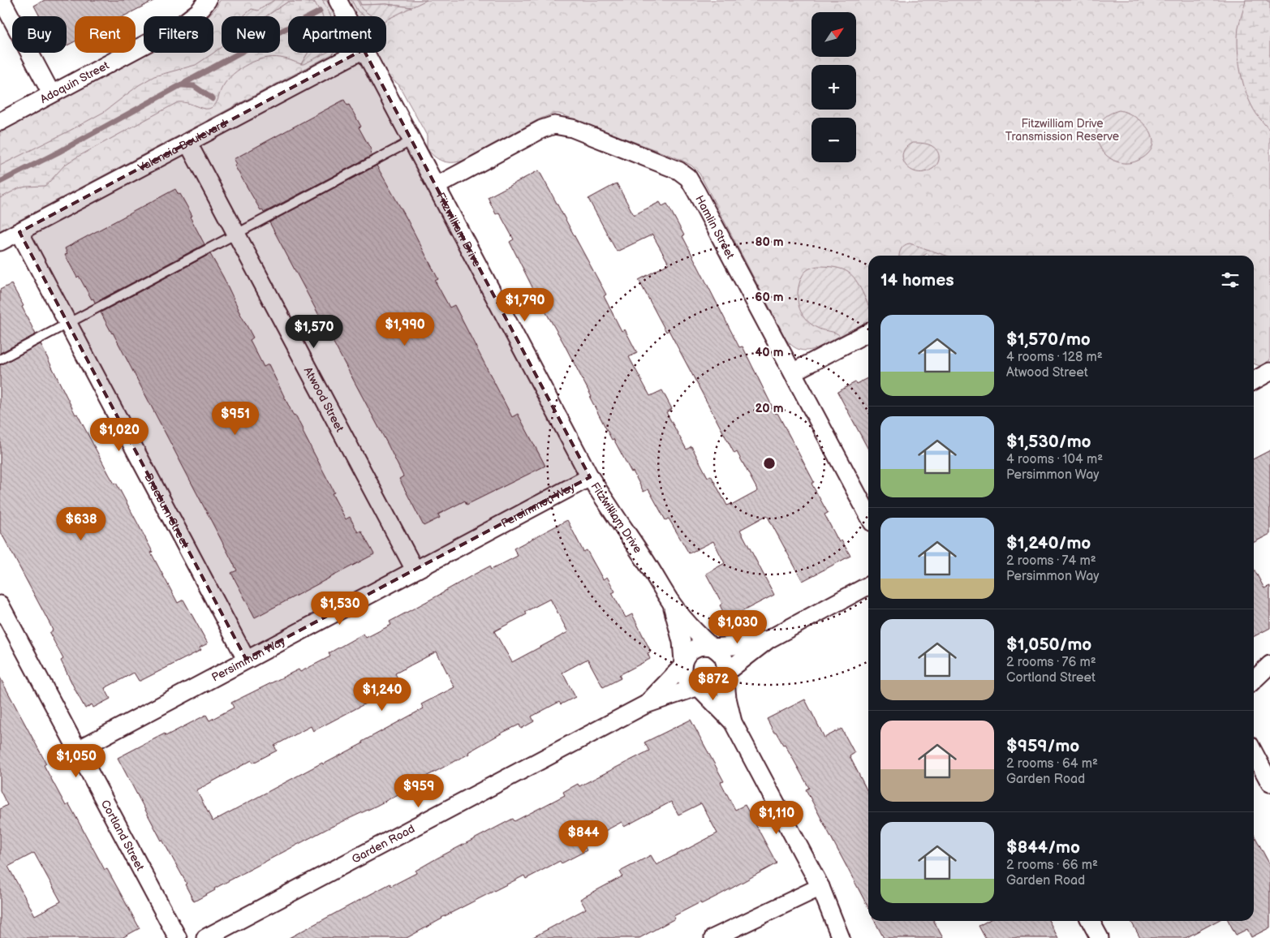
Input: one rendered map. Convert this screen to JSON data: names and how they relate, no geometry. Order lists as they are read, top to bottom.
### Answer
{
  "streets": {
    "street": [
      "Adoquin Street",
      "Valencia Boulevard",
      "Hamlin Street",
      "Fitzwilliam Drive",
      "Atwood Street",
      "Persimmon Way",
      "Braeburn Street",
      "Cortland Street",
      "Garden Road"
    ]
  },
  "crossings": [
    ["Valencia Boulevard", "Atwood Street"],
    ["Valencia Boulevard", "Braeburn Street"],
    ["Hamlin Street", "Fitzwilliam Drive"],
    ["Fitzwilliam Drive", "Persimmon Way"],
    ["Fitzwilliam Drive", "Garden Road"],
    ["Atwood Street", "Persimmon Way"],
    ["Persimmon Way", "Braeburn Street"],
    ["Persimmon Way", "Cortland Street"]
  ],
  "parks": ["Fitzwilliam Drive Transmission Reserve"],
  "north": "top right",
  "page": {
    "map_buttons": ["+", "−"],
    "chip": [
      "Buy",
      "Rent",
      "Filters",
      "New",
      "Apartment"
    ],
    "heading": "14 homes",
    "price": [
      "$1,790",
      "$1,990",
      "$1,570",
      "$951",
      "$1,020",
      "$638",
      "$1,530",
      "$1,030",
      "$872",
      "$1,240",
      "$1,050",
      "$959",
      "$1,110",
      "$844"
    ],
    "list": [
      {
        "name": "$1,570/mo",
        "note": "4 rooms · 128 m² · Atwood Street"
      },
      {
        "name": "$1,530/mo",
        "note": "4 rooms · 104 m² · Persimmon Way"
      },
      {
        "name": "$1,240/mo",
        "note": "2 rooms · 74 m² · Persimmon Way"
      },
      {
        "name": "$1,050/mo",
        "note": "2 rooms · 76 m² · Cortland Street"
      },
      {
        "name": "$959/mo",
        "note": "2 rooms · 64 m² · Garden Road"
      },
      {
        "name": "$844/mo",
        "note": "2 rooms · 66 m² · Garden Road"
      }
    ]
  },
  "rings": [
    "80 m",
    "60 m",
    "40 m",
    "20 m"
  ]
}
